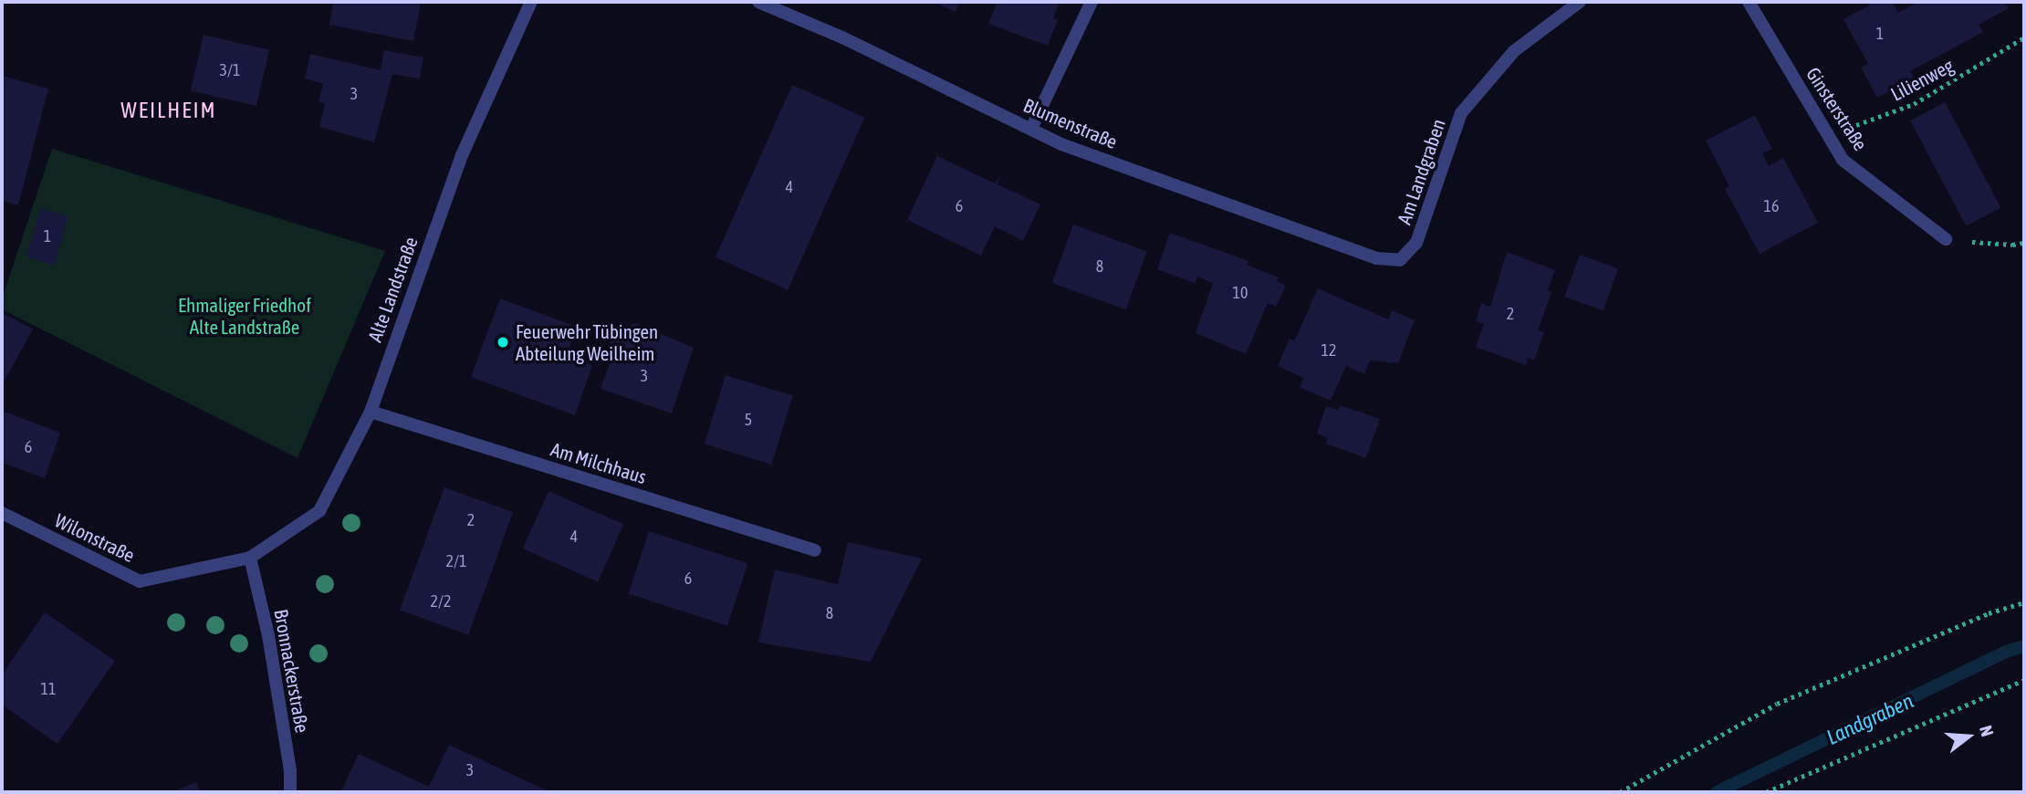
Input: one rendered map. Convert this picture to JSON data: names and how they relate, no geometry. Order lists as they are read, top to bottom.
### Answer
{
  "streets": {
    "street": [
      "Ginsterstraße",
      "Blumenstraße",
      "Am Landgraben",
      "Alte Landstraße",
      "Am Milchhaus",
      "Wilonstraße",
      "Bronnackerstraße"
    ],
    "path": ["Lilienweg"]
  },
  "crossings": [
    ["Lilienweg", "Ginsterstraße"],
    ["Blumenstraße", "Am Landgraben"],
    ["Alte Landstraße", "Am Milchhaus"],
    ["Alte Landstraße", "Wilonstraße"],
    ["Alte Landstraße", "Bronnackerstraße"],
    ["Wilonstraße", "Bronnackerstraße"]
  ],
  "districts": ["WEILHEIM"],
  "water": ["Landgraben"],
  "parks": ["Ehmaliger Friedhof Alte Landstraße"],
  "places": ["Feuerwehr Tübingen Abteilung Weilheim"],
  "house_numbers": [
    "1",
    "3/1",
    "3",
    "4",
    "6",
    "16",
    "1",
    "8",
    "10",
    "2",
    "12",
    "3",
    "5",
    "6",
    "2",
    "4",
    "2/1",
    "6",
    "2/2",
    "8",
    "11",
    "3"
  ],
  "north": "right"
}
